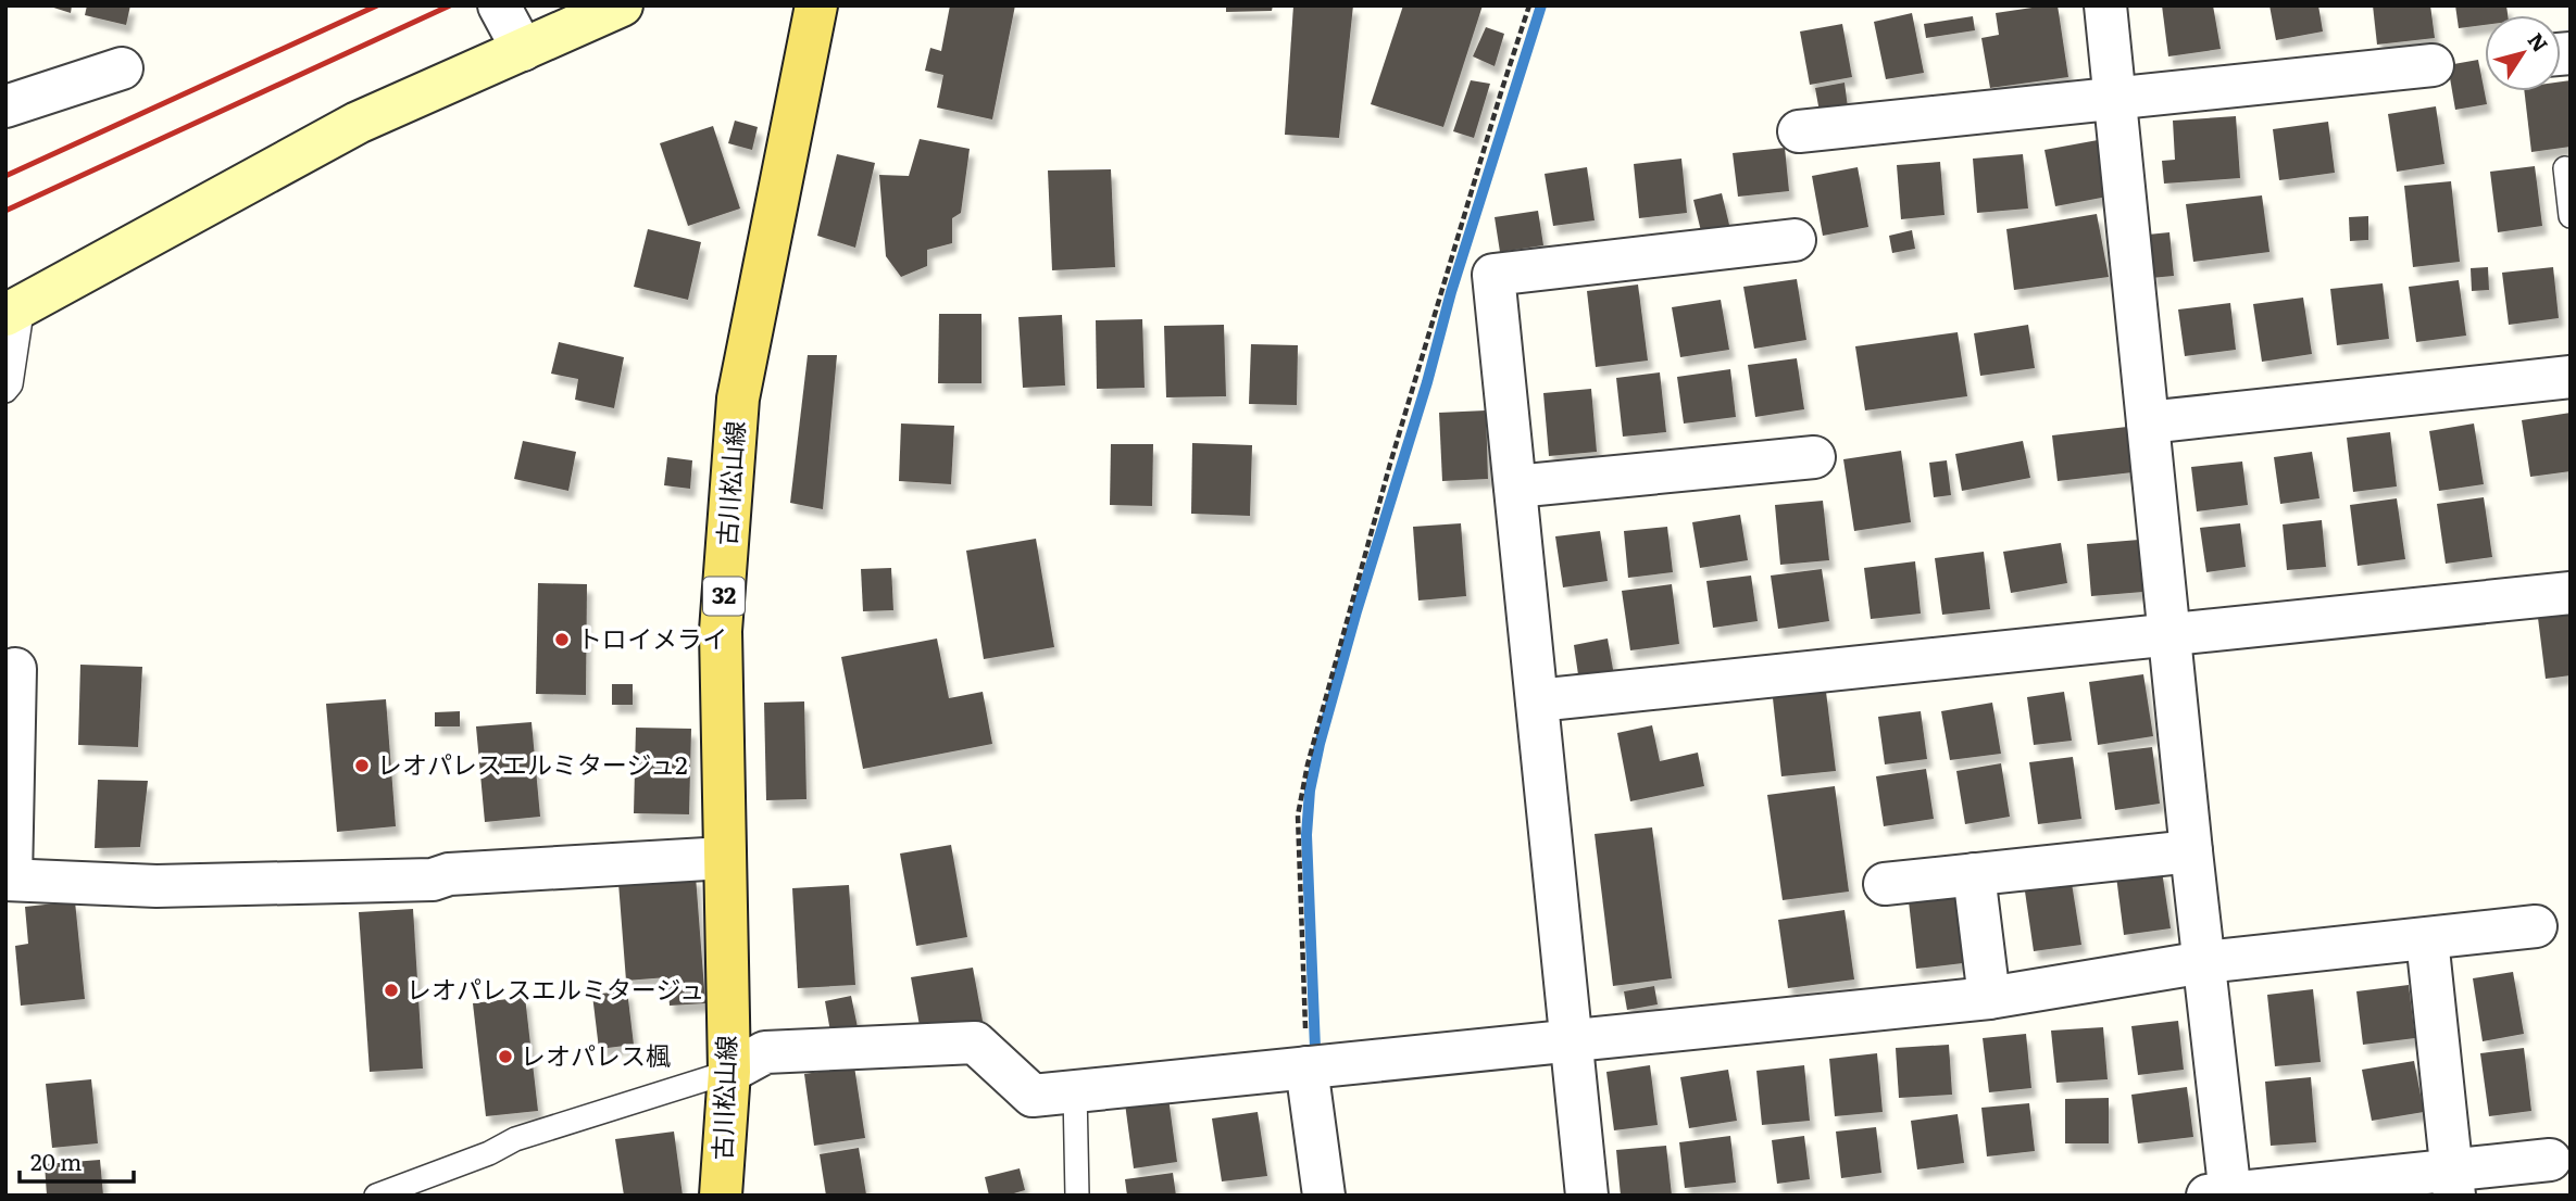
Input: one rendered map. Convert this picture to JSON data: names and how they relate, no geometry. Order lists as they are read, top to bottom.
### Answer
{
  "streets": {
    "main road": ["古川松山線", "32"]
  },
  "places": [
    "トロイメライ",
    "レオパレスエルミタージュ2",
    "レオパレスエルミタージュ",
    "レオパレス楓"
  ],
  "scale_bar": "20 m",
  "north": "top right"
}
